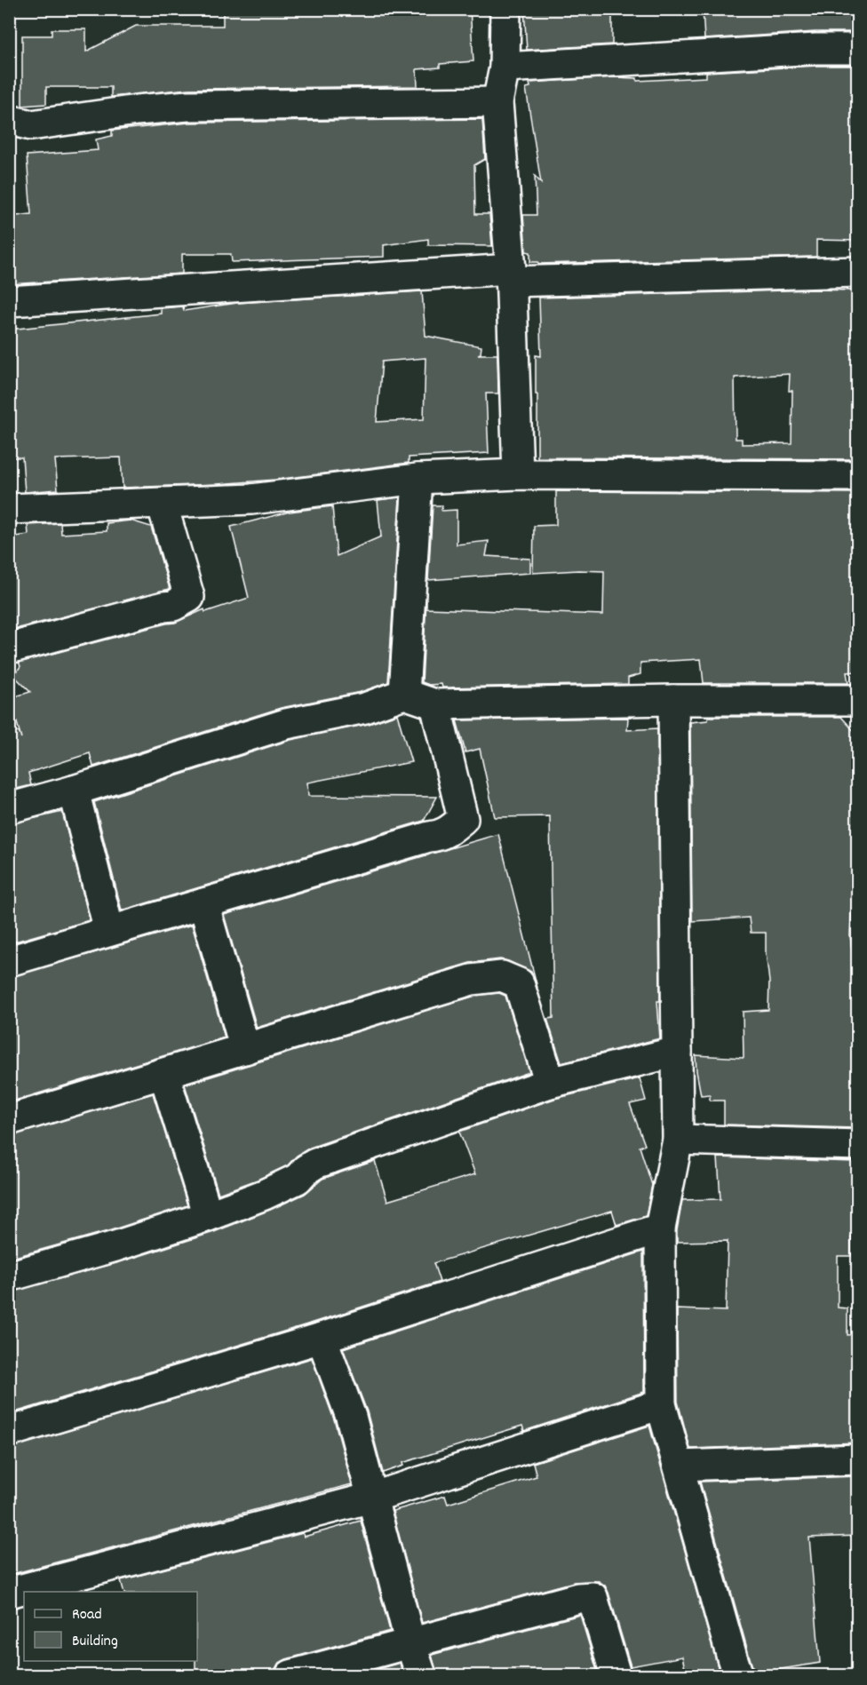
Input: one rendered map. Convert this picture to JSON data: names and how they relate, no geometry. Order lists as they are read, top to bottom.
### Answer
{
  "legend": ["Road", "Building"]
}
